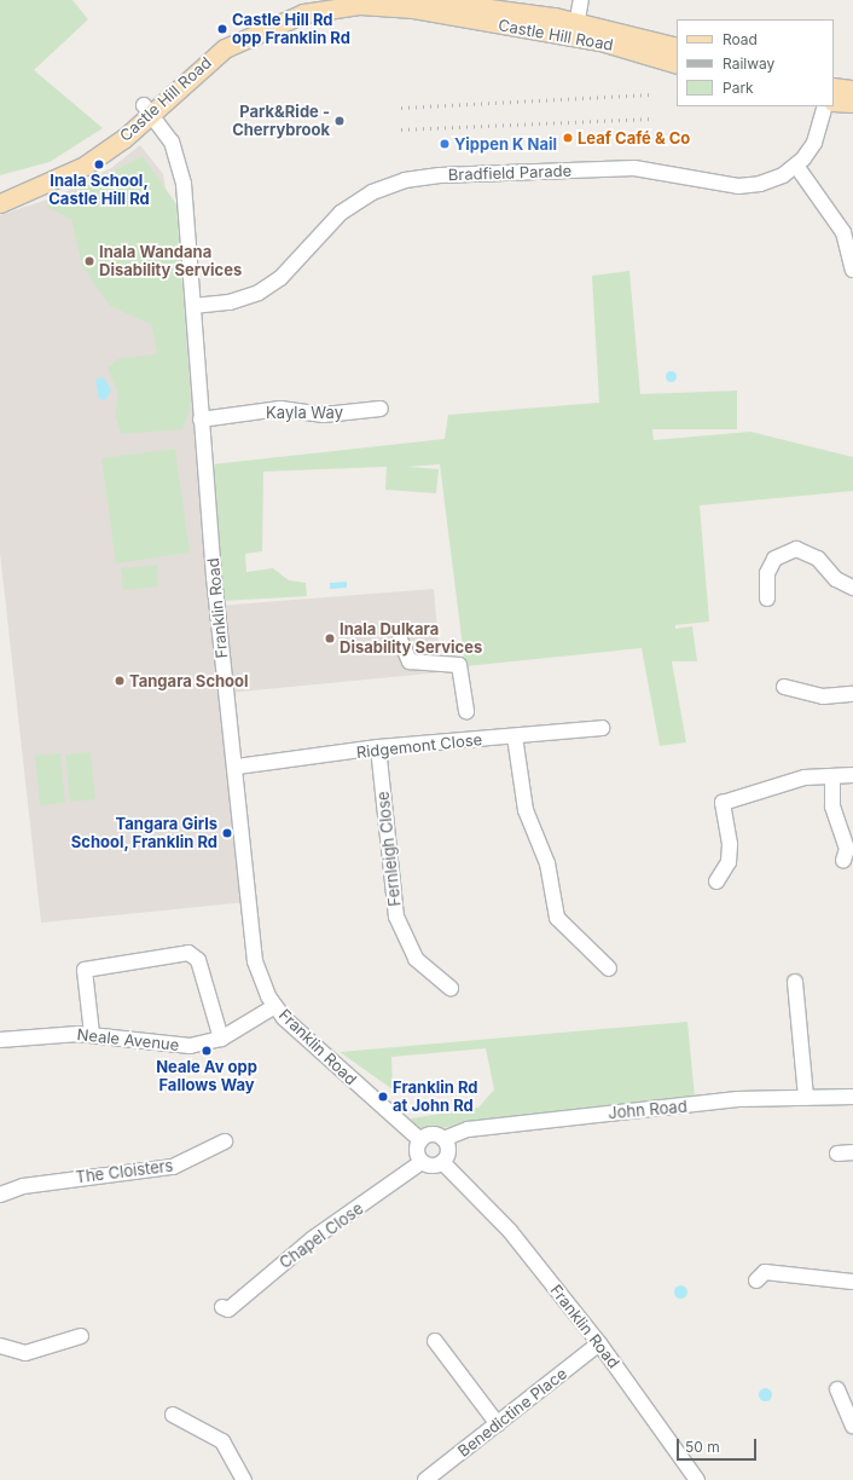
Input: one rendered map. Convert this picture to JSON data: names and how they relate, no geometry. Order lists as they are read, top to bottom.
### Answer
{
  "streets": {
    "main road": ["Castle Hill Road"],
    "street": [
      "Bradfield Parade",
      "Kayla Way",
      "Franklin Road",
      "Ridgemont Close",
      "Fernleigh Close",
      "Neale Avenue",
      "John Road",
      "The Cloisters",
      "Chapel Close",
      "Benedictine Place"
    ]
  },
  "crossings": [
    ["Castle Hill Road", "Franklin Road"],
    ["Bradfield Parade", "Franklin Road"],
    ["Kayla Way", "Franklin Road"],
    ["Franklin Road", "Ridgemont Close"],
    ["Franklin Road", "Neale Avenue"],
    ["Franklin Road", "John Road"],
    ["Franklin Road", "Chapel Close"],
    ["Franklin Road", "Benedictine Place"],
    ["Ridgemont Close", "Fernleigh Close"],
    ["John Road", "Chapel Close"]
  ],
  "places": [
    "Castle Hill Rd opp Franklin Rd",
    "Park&Ride - Cherrybrook",
    "Leaf Café & Co",
    "Yippen K Nail",
    "Inala School, Castle Hill Rd",
    "Inala Wandana Disability Services",
    "Inala Dulkara Disability Services",
    "Tangara School",
    "Tangara Girls School, Franklin Rd",
    "Neale Av opp Fallows Way",
    "Franklin Rd at John Rd"
  ],
  "legend": ["Road", "Railway", "Park"],
  "scale_bar": "50 m"
}
